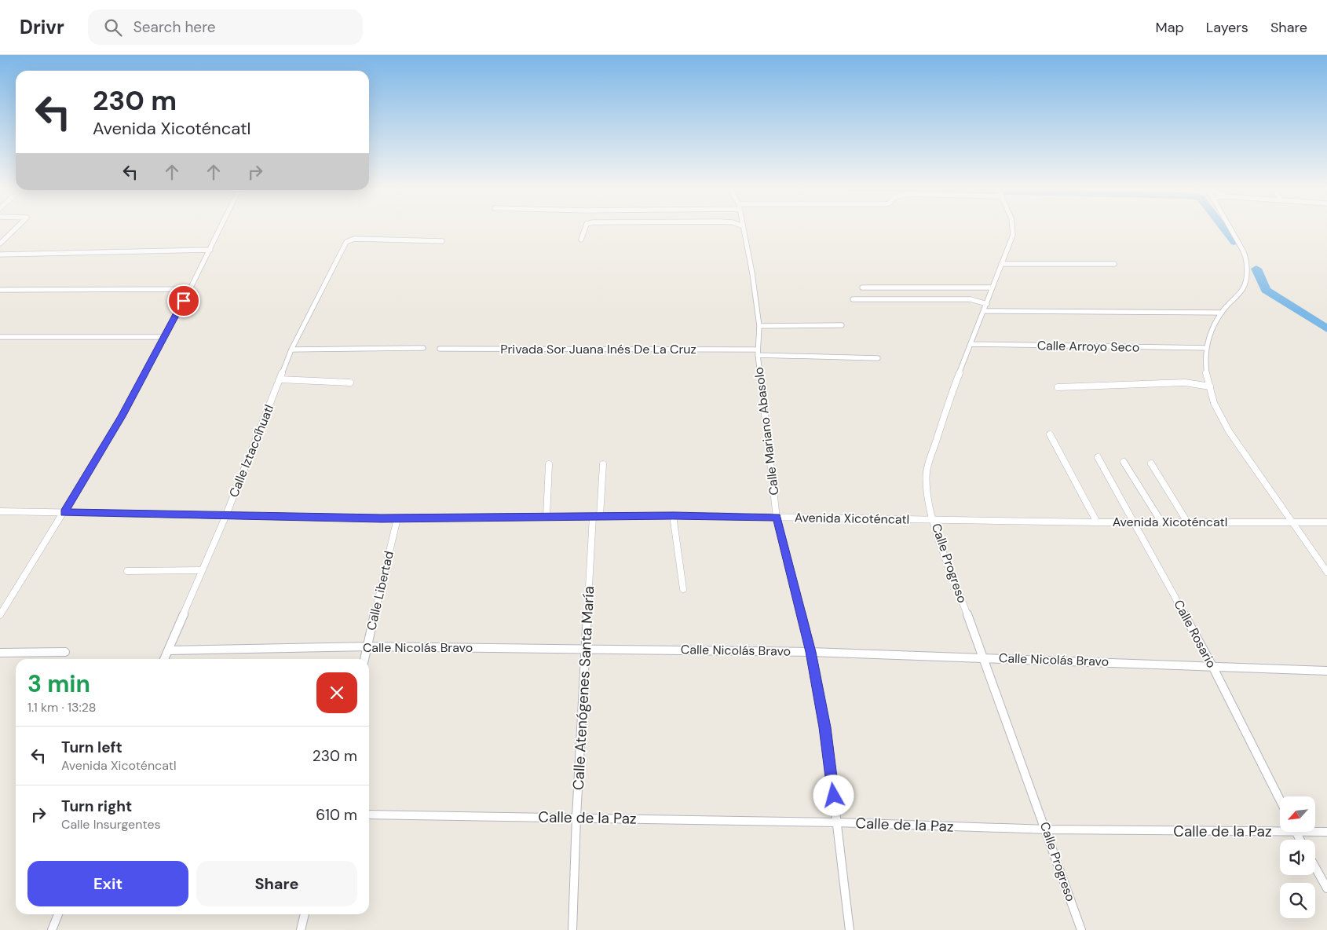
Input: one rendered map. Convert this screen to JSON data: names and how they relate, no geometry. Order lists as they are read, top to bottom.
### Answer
{
  "streets": {
    "street": [
      "Calle Arroyo Seco",
      "Privada Sor Juana Inés De La Cruz",
      "Calle Mariano Abasolo",
      "Calle Iztaccíhuatl",
      "Avenida Xicoténcatl",
      "Calle Progreso",
      "Calle Libertad",
      "Calle Rosario",
      "Calle Nicolás Bravo",
      "Calle Atenógenes Santa María",
      "Calle de la Paz"
    ]
  },
  "crossings": [
    ["Calle Arroyo Seco", "Calle Progreso"],
    ["Privada Sor Juana Inés De La Cruz", "Calle Mariano Abasolo"],
    ["Calle Mariano Abasolo", "Avenida Xicoténcatl"],
    ["Calle Mariano Abasolo", "Calle Nicolás Bravo"],
    ["Calle Mariano Abasolo", "Calle de la Paz"],
    ["Calle Iztaccíhuatl", "Avenida Xicoténcatl"],
    ["Calle Iztaccíhuatl", "Calle Nicolás Bravo"],
    ["Avenida Xicoténcatl", "Calle Progreso"],
    ["Avenida Xicoténcatl", "Calle Libertad"],
    ["Avenida Xicoténcatl", "Calle Rosario"],
    ["Avenida Xicoténcatl", "Calle Atenógenes Santa María"],
    ["Calle Progreso", "Calle Nicolás Bravo"],
    ["Calle Progreso", "Calle de la Paz"],
    ["Calle Libertad", "Calle Nicolás Bravo"],
    ["Calle Rosario", "Calle Nicolás Bravo"],
    ["Calle Nicolás Bravo", "Calle Atenógenes Santa María"],
    ["Calle Atenógenes Santa María", "Calle de la Paz"]
  ],
  "north": "bottom left",
  "page": {
    "header": "Drivr",
    "search": "Search here",
    "nav": ["Map", "Layers", "Share"],
    "turn": ["230 m", "Avenida Xicoténcatl"],
    "heading": ["3 min", "1.1 km · 13:28"],
    "list": [
      {
        "name": "Turn left",
        "note": "Avenida Xicoténcatl",
        "value": "230 m"
      },
      {
        "name": "Turn right",
        "note": "Calle Insurgentes",
        "value": "610 m"
      }
    ],
    "buttons": ["Exit", "Share"]
  }
}
